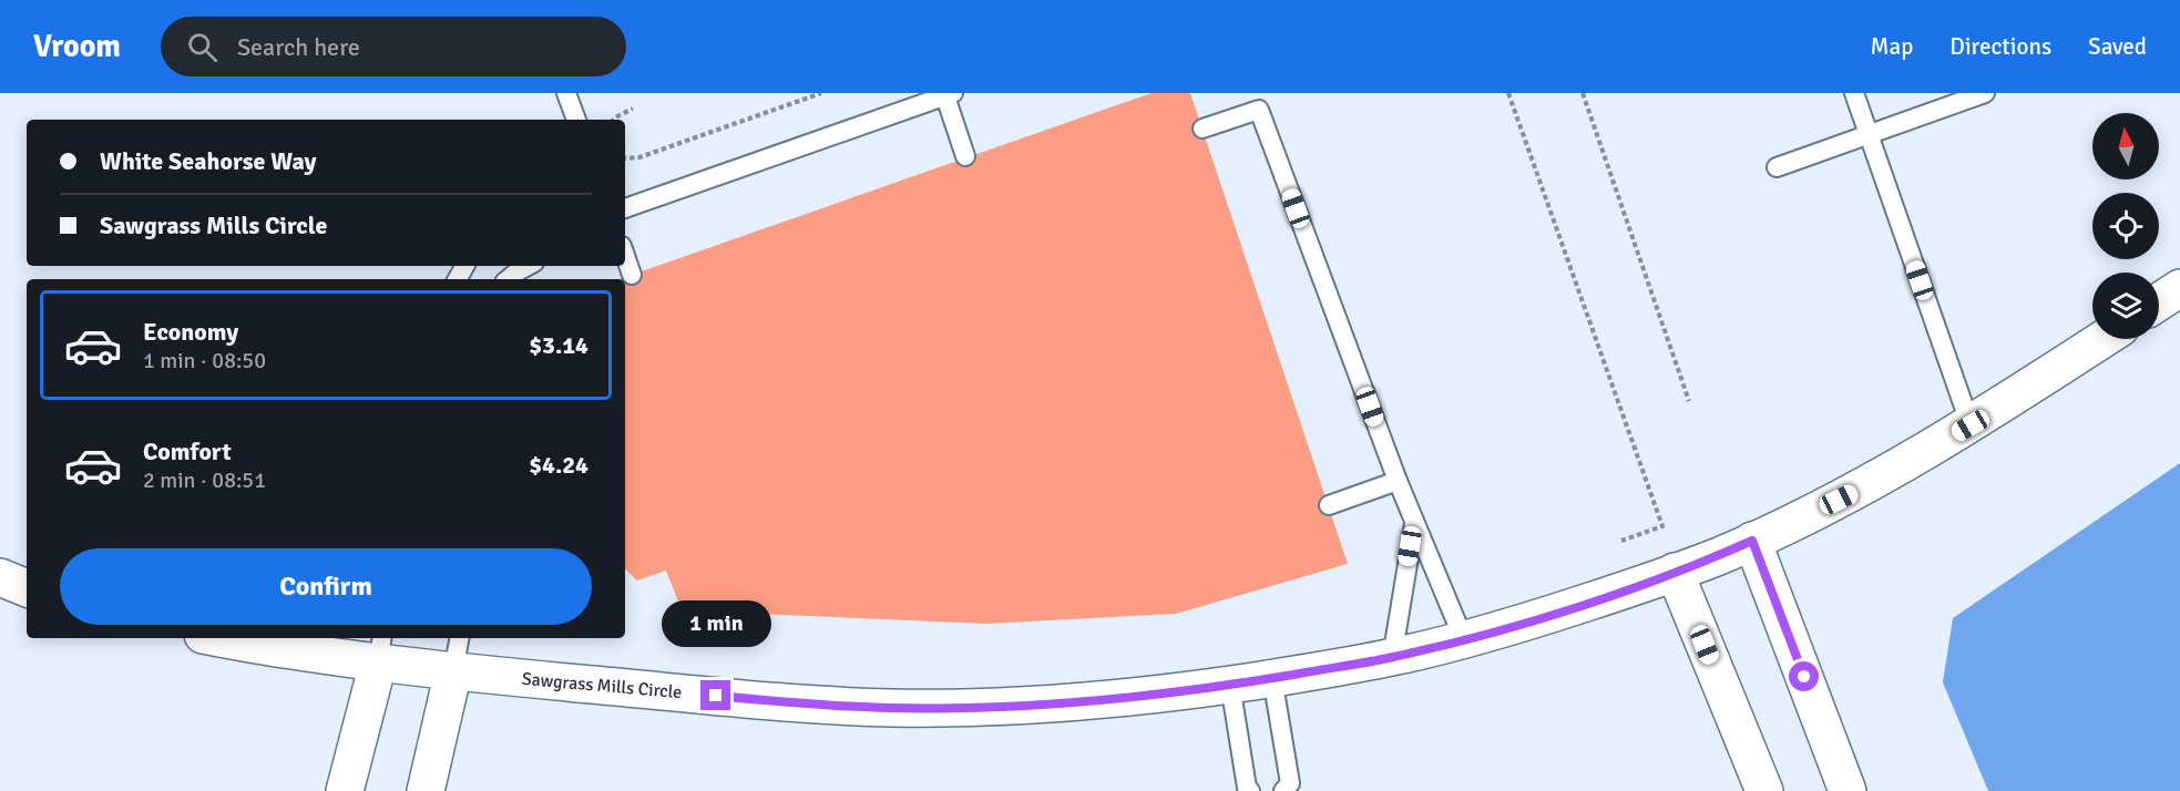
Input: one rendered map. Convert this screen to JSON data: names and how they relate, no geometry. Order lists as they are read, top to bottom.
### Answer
{
  "streets": {
    "street": ["Sawgrass Mills Circle"]
  },
  "north": "top",
  "page": {
    "header": "Vroom",
    "search": "Search here",
    "nav": ["Map", "Directions", "Saved"],
    "banner": ["White Seahorse Way", "Sawgrass Mills Circle"],
    "list": [
      {
        "name": "Economy",
        "note": "1 min · 08:50",
        "value": "$3.14"
      },
      {
        "name": "Comfort",
        "note": "2 min · 08:51",
        "value": "$4.24"
      }
    ],
    "buttons": "Confirm",
    "bubble": "1 min"
  }
}
